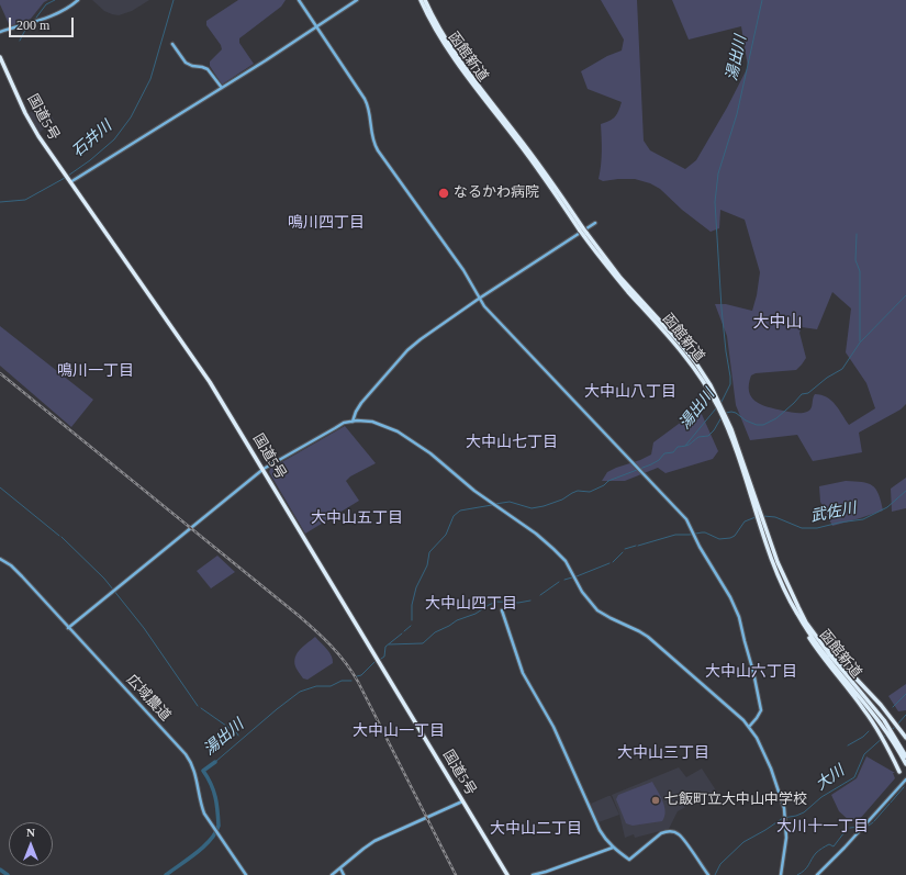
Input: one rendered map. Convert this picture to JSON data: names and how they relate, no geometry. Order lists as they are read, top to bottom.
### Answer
{
  "streets": {
    "highway": ["函館新道", "国道5号"],
    "street": ["広域農道"]
  },
  "districts": [
    "鳴川四丁目",
    "大中山",
    "鳴川一丁目",
    "大中山八丁目",
    "大中山七丁目",
    "大中山五丁目",
    "大中山四丁目",
    "大中山六丁目",
    "大中山一丁目",
    "大中山三丁目",
    "大川十一丁目",
    "大中山二丁目"
  ],
  "water": [
    "湯出川",
    "石井川",
    "武佐川",
    "大川"
  ],
  "places": ["なるかわ病院", "七飯町立大中山中学校"],
  "scale_bar": "200 m",
  "north": "top"
}
